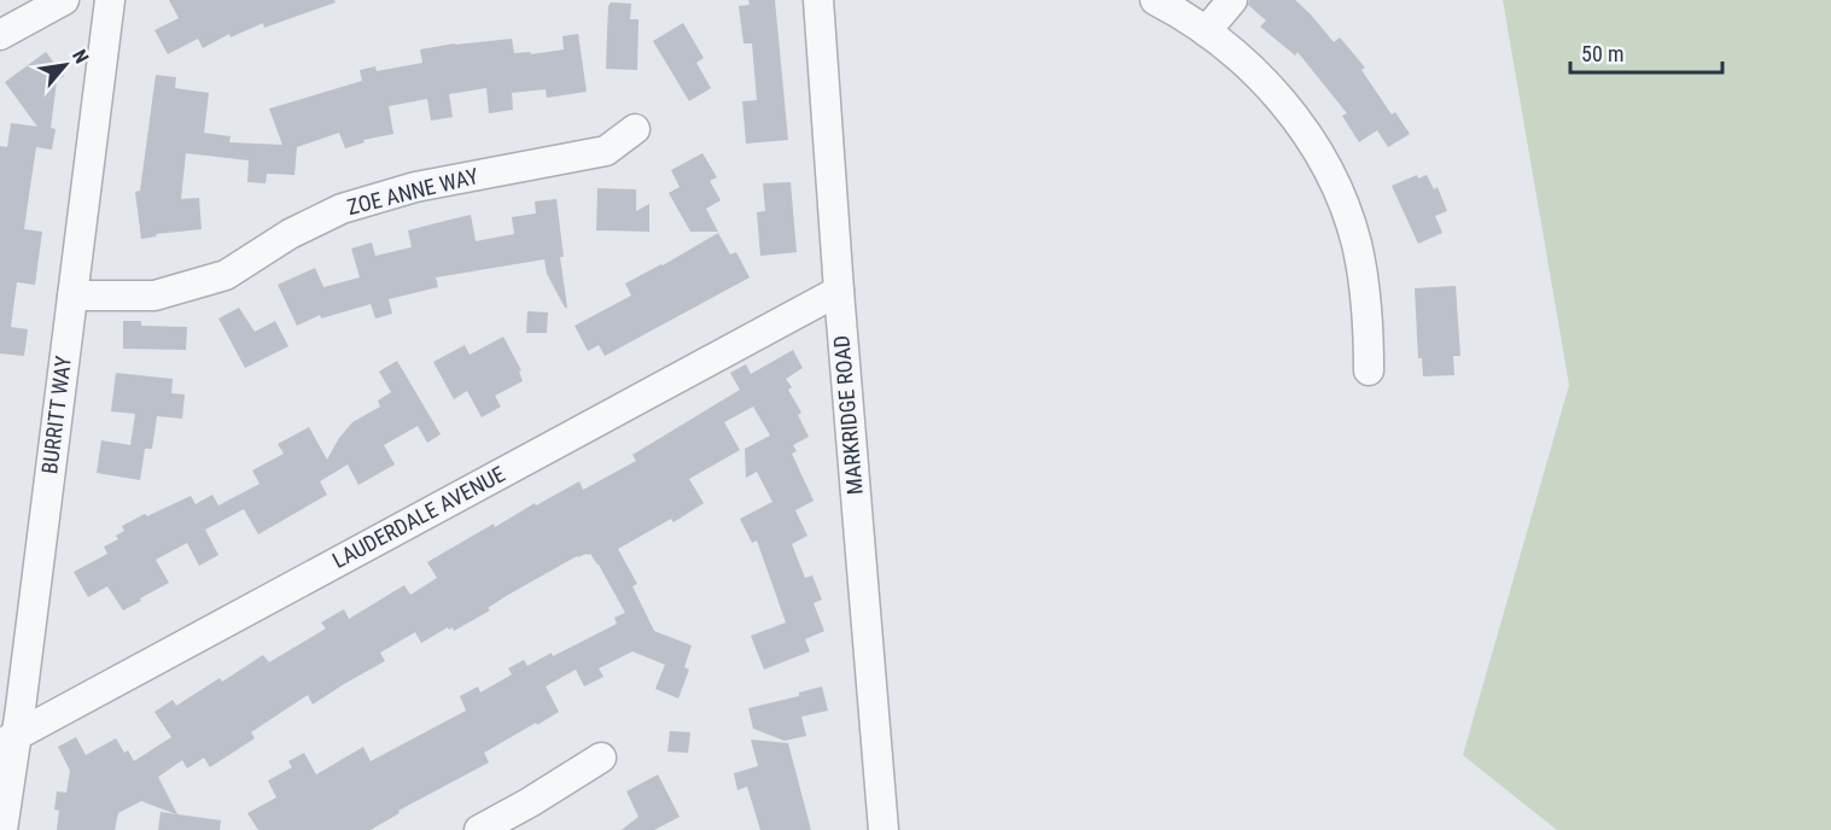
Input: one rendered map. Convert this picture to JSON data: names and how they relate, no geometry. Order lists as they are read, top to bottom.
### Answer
{
  "streets": {
    "street": [
      "ZOE ANNE WAY",
      "BURRITT WAY",
      "MARKRIDGE ROAD",
      "LAUDERDALE AVENUE"
    ]
  },
  "crossings": [
    ["ZOE ANNE WAY", "BURRITT WAY"],
    ["BURRITT WAY", "LAUDERDALE AVENUE"],
    ["MARKRIDGE ROAD", "LAUDERDALE AVENUE"]
  ],
  "scale_bar": "50 m",
  "north": "top right"
}
